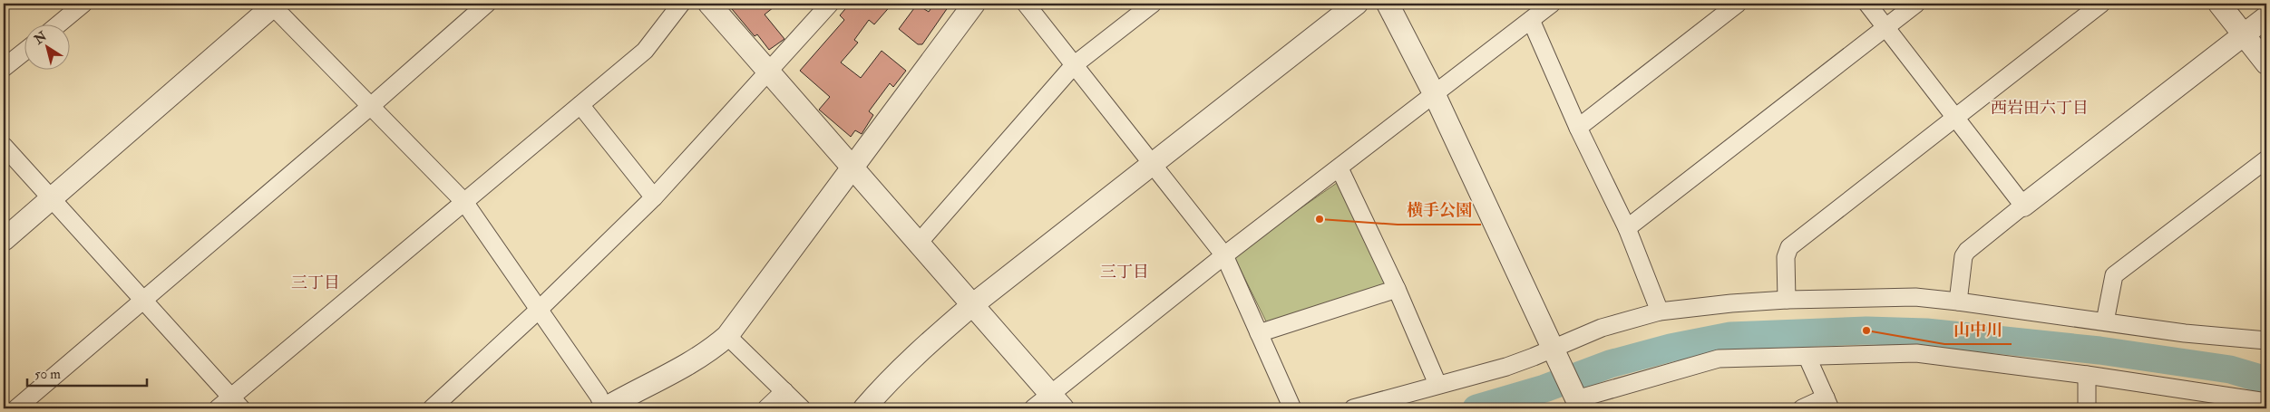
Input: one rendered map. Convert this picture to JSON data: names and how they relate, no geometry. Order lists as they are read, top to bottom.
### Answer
{
  "districts": ["西岩田六丁目", "三丁目", "三丁目"],
  "places": ["横手公園", "山中川"],
  "scale_bar": "50 m",
  "north": "top left"
}
